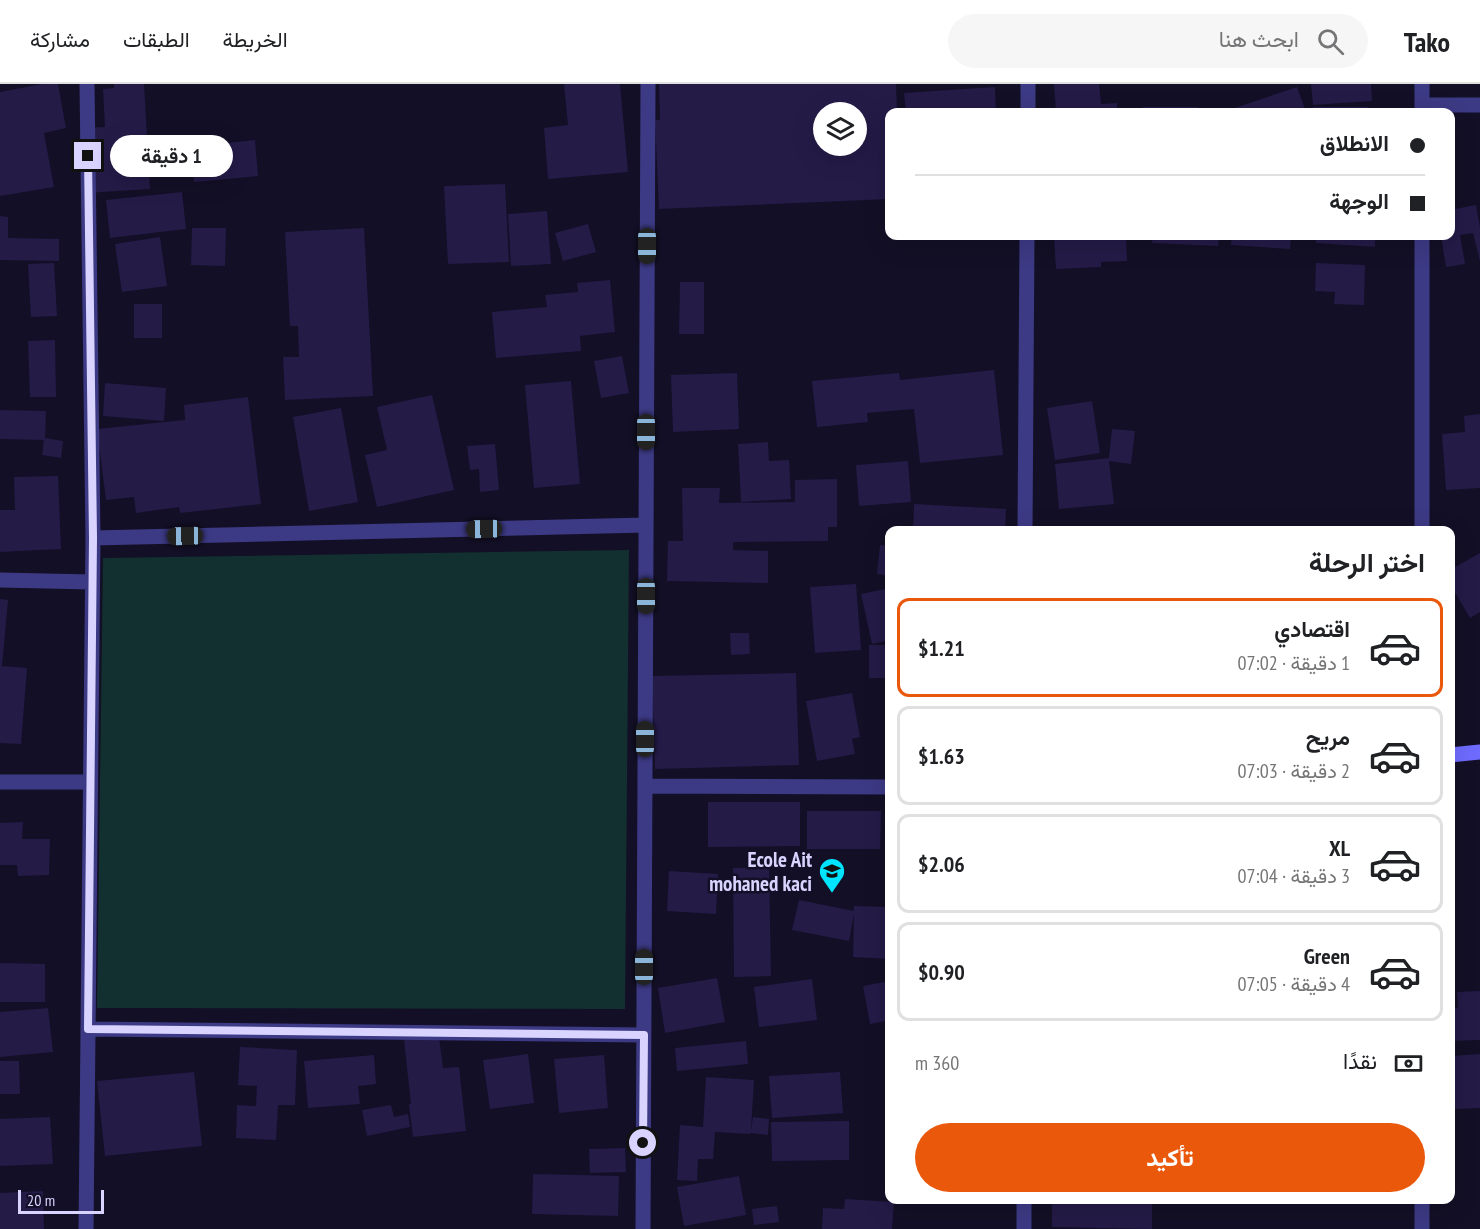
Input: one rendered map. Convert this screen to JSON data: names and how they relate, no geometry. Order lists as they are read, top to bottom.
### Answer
{
  "places": {
    "school or university": ["Ecole Ait mohaned kaci"]
  },
  "scale_bar": "20 m",
  "page": {
    "header": "Tako",
    "search": "ابحث هنا",
    "nav": ["الخريطة", "الطبقات", "مشاركة"],
    "banner": ["الانطلاق", "الوجهة"],
    "bubble": "1 دقيقة",
    "heading": "اختر الرحلة",
    "list": [
      {
        "name": "اقتصادي",
        "note": "1 دقيقة · 07:02",
        "value": "$1.21"
      },
      {
        "name": "مريح",
        "note": "2 دقيقة · 07:03",
        "value": "$1.63"
      },
      {
        "name": "XL",
        "note": "3 دقيقة · 07:04",
        "value": "$2.06"
      },
      {
        "name": "Green",
        "note": "4 دقيقة · 07:05",
        "value": "$0.90"
      }
    ],
    "pay": ["نقدًا", "360 m"],
    "buttons": "تأكيد",
    "scale": "20 m"
  }
}
